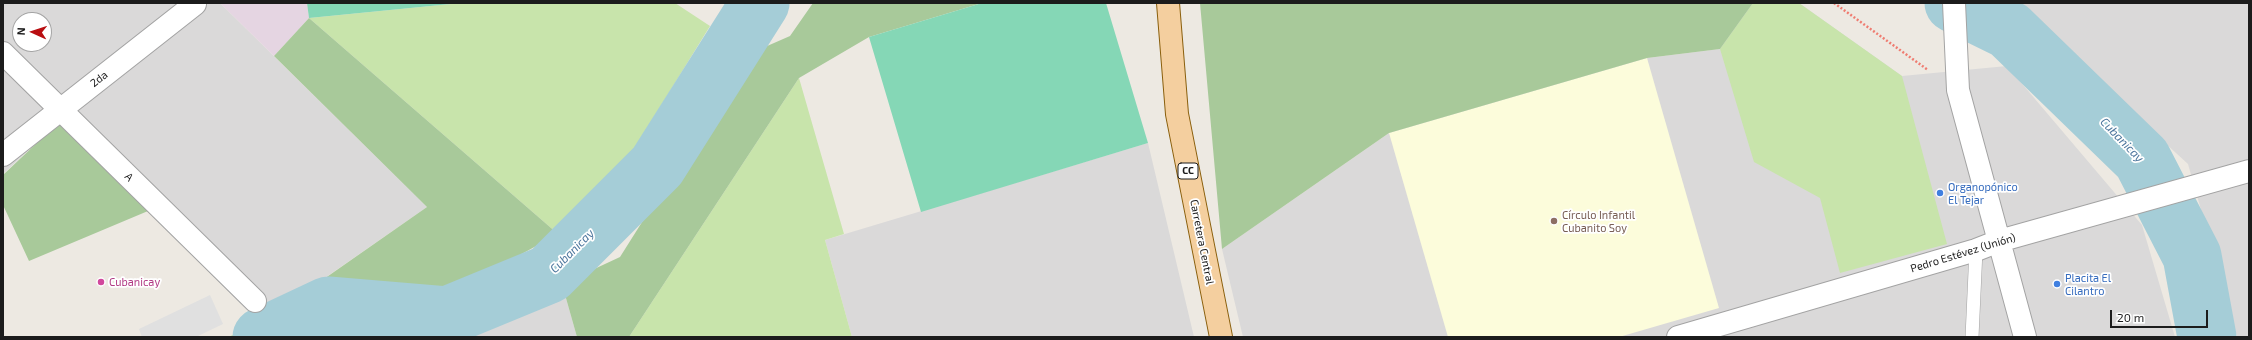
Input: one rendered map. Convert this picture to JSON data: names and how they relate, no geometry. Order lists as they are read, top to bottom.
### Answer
{
  "streets": {
    "main road": ["CC", "Carretera Central"],
    "street": ["2da", "A", "Pedro Estévez (Unión)"]
  },
  "crossings": [
    ["2da", "A"]
  ],
  "water": ["Cubanicay"],
  "places": [
    "Organopónico El Tejar",
    "Círculo Infantil Cubanito Soy",
    "Cubanicay",
    "Placita El Cilantro"
  ],
  "scale_bar": "20 m",
  "north": "left"
}
